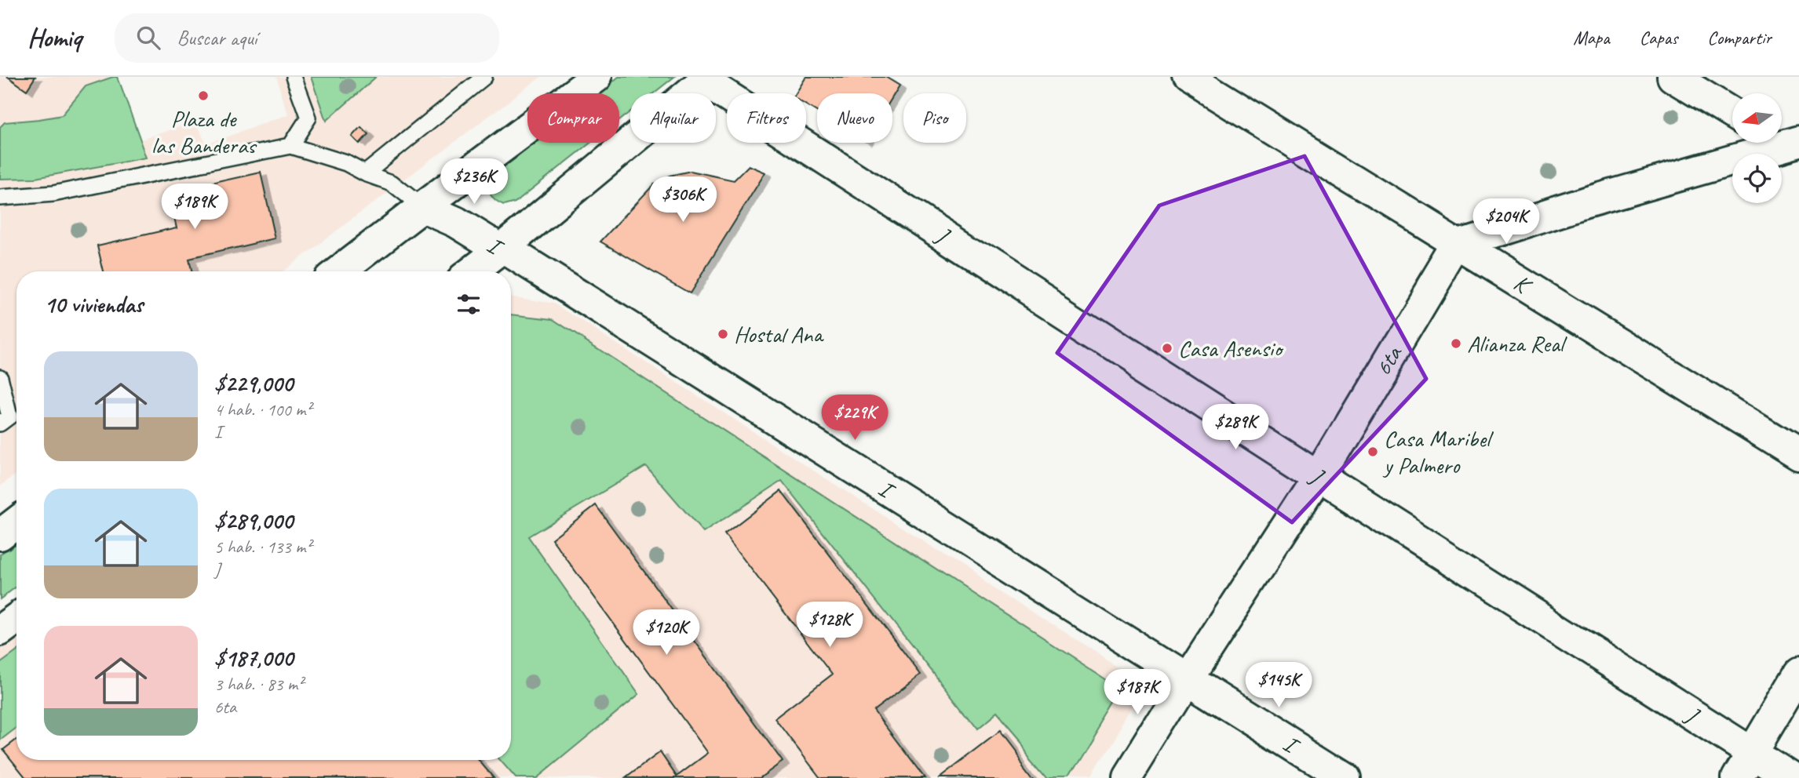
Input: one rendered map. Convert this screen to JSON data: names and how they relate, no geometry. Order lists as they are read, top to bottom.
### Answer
{
  "streets": {
    "street": [
      "J",
      "I",
      "K",
      "6ta"
    ]
  },
  "crossings": [
    ["J", "6ta"],
    ["I", "6ta"],
    ["K", "6ta"]
  ],
  "places": [
    "Plaza de las Banderas",
    "Hostal Ana",
    "Alianza Real",
    "Casa Asensio",
    "Casa Maribel y Palmero"
  ],
  "north": "left",
  "page": {
    "header": "Homiq",
    "search": "Buscar aquí",
    "nav": ["Mapa", "Capas", "Compartir"],
    "chip": [
      "Comprar",
      "Alquilar",
      "Filtros",
      "Nuevo",
      "Piso"
    ],
    "price": [
      "$236K",
      "$306K",
      "$189K",
      "$204K",
      "$229K",
      "$289K",
      "$128K",
      "$120K",
      "$145K",
      "$187K"
    ],
    "heading": "10 viviendas",
    "list": [
      {
        "name": "$229,000",
        "note": "4 hab. · 100 m² · I"
      },
      {
        "name": "$289,000",
        "note": "5 hab. · 133 m² · J"
      },
      {
        "name": "$187,000",
        "note": "3 hab. · 83 m² · 6ta"
      }
    ]
  }
}
